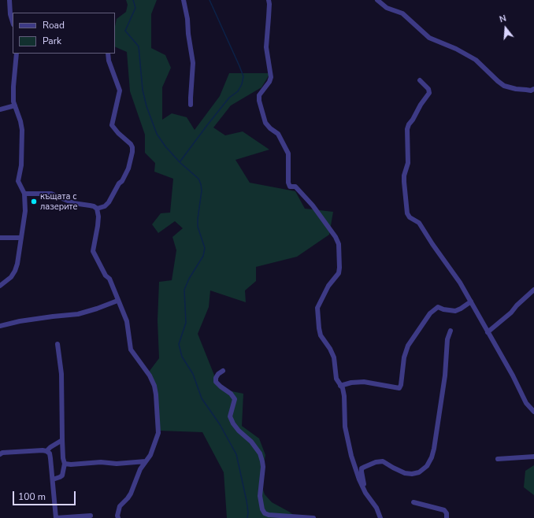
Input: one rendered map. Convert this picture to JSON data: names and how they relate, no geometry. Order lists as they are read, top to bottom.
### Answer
{
  "places": ["къщата с лазерите"],
  "legend": ["Road", "Park"],
  "scale_bar": "100 m",
  "north": "top"
}
